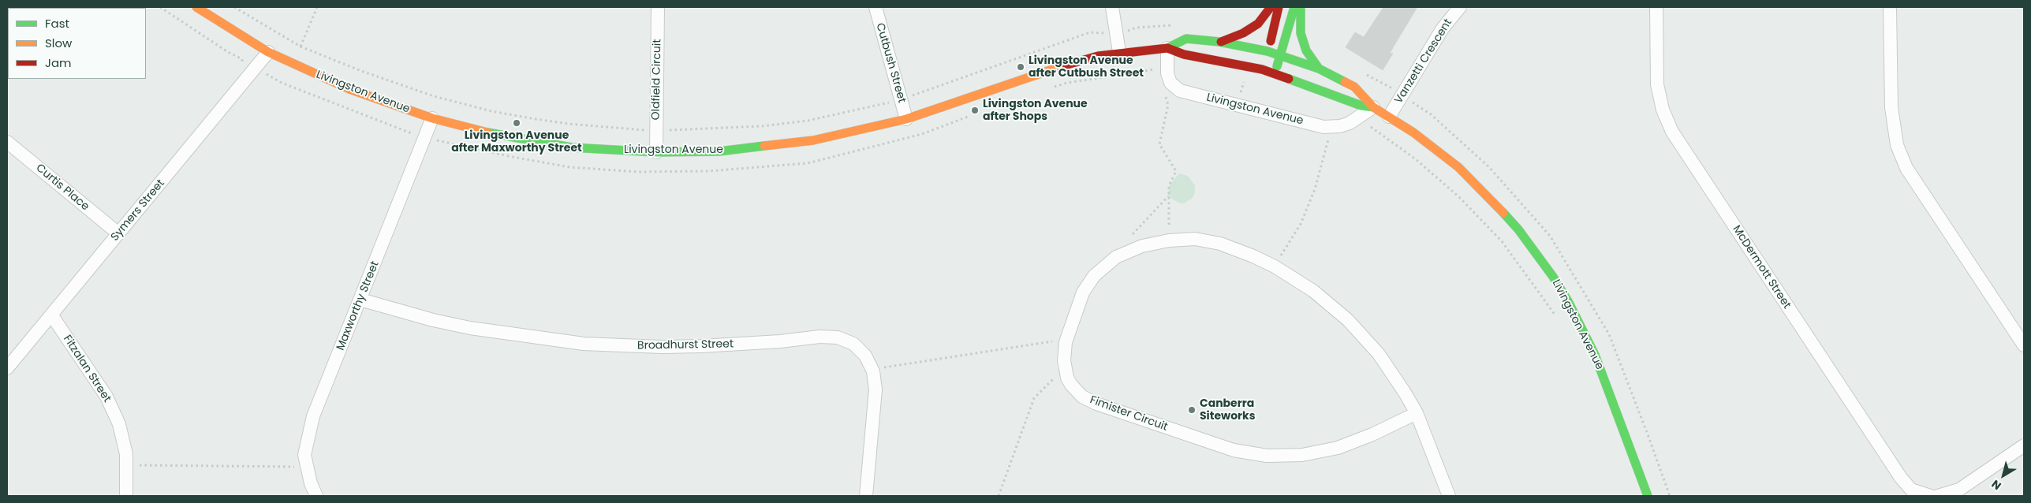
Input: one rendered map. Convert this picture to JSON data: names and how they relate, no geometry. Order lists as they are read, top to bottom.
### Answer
{
  "streets": {
    "street": [
      "Vanzetti Crescent",
      "Cutbush Street",
      "Oldfield Circuit",
      "Livingston Avenue",
      "Curtis Place",
      "Symers Street",
      "McDermott Street",
      "Maxworthy Street",
      "Broadhurst Street",
      "Fitzalan Street",
      "Fimister Circuit"
    ]
  },
  "crossings": [
    ["Vanzetti Crescent", "Livingston Avenue"],
    ["Cutbush Street", "Livingston Avenue"],
    ["Oldfield Circuit", "Livingston Avenue"],
    ["Livingston Avenue", "Symers Street"],
    ["Livingston Avenue", "Maxworthy Street"],
    ["Curtis Place", "Symers Street"],
    ["Symers Street", "Fitzalan Street"],
    ["Maxworthy Street", "Broadhurst Street"]
  ],
  "places": [
    "Livingston Avenue after Cutbush Street",
    "Livingston Avenue after Shops",
    "Livingston Avenue after Maxworthy Street",
    "Canberra Siteworks"
  ],
  "legend": ["Fast", "Slow", "Jam"],
  "north": "bottom left"
}
